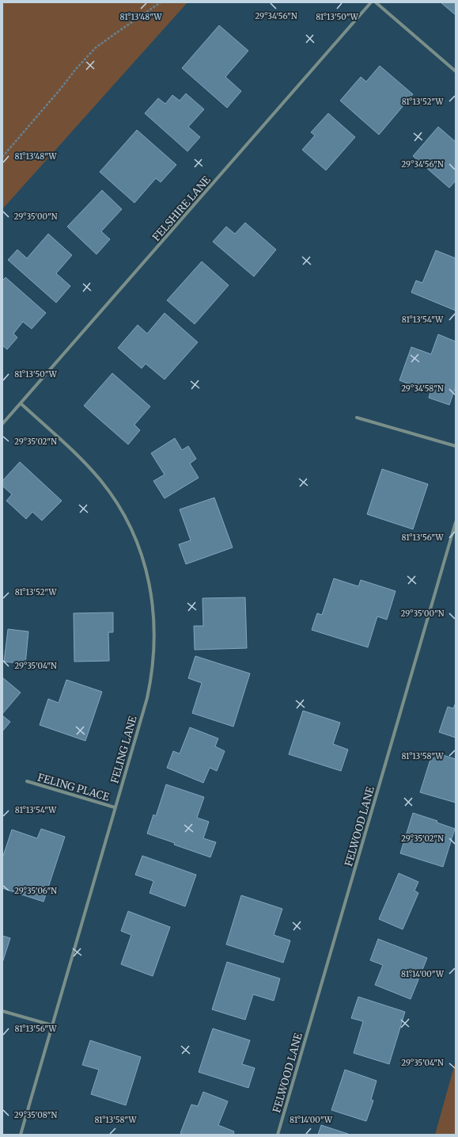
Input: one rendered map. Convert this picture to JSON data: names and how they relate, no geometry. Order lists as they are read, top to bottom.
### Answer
{
  "streets": {
    "street": [
      "FELSHIRE LANE",
      "FELING LANE",
      "FELING PLACE",
      "FELWOOD LANE"
    ]
  },
  "crossings": [
    ["FELSHIRE LANE", "FELING LANE"],
    ["FELING LANE", "FELING PLACE"]
  ],
  "coordinates": [
    "29°34'56\"N",
    "81°13'48\"W",
    "81°13'50\"W",
    "81°13'52\"W",
    "29°35'00\"N",
    "81°13'54\"W",
    "29°34'58\"N",
    "29°35'02\"N",
    "81°13'56\"W",
    "29°35'04\"N",
    "81°13'58\"W",
    "29°35'06\"N",
    "81°14'00\"W",
    "29°35'08\"N"
  ]
}
